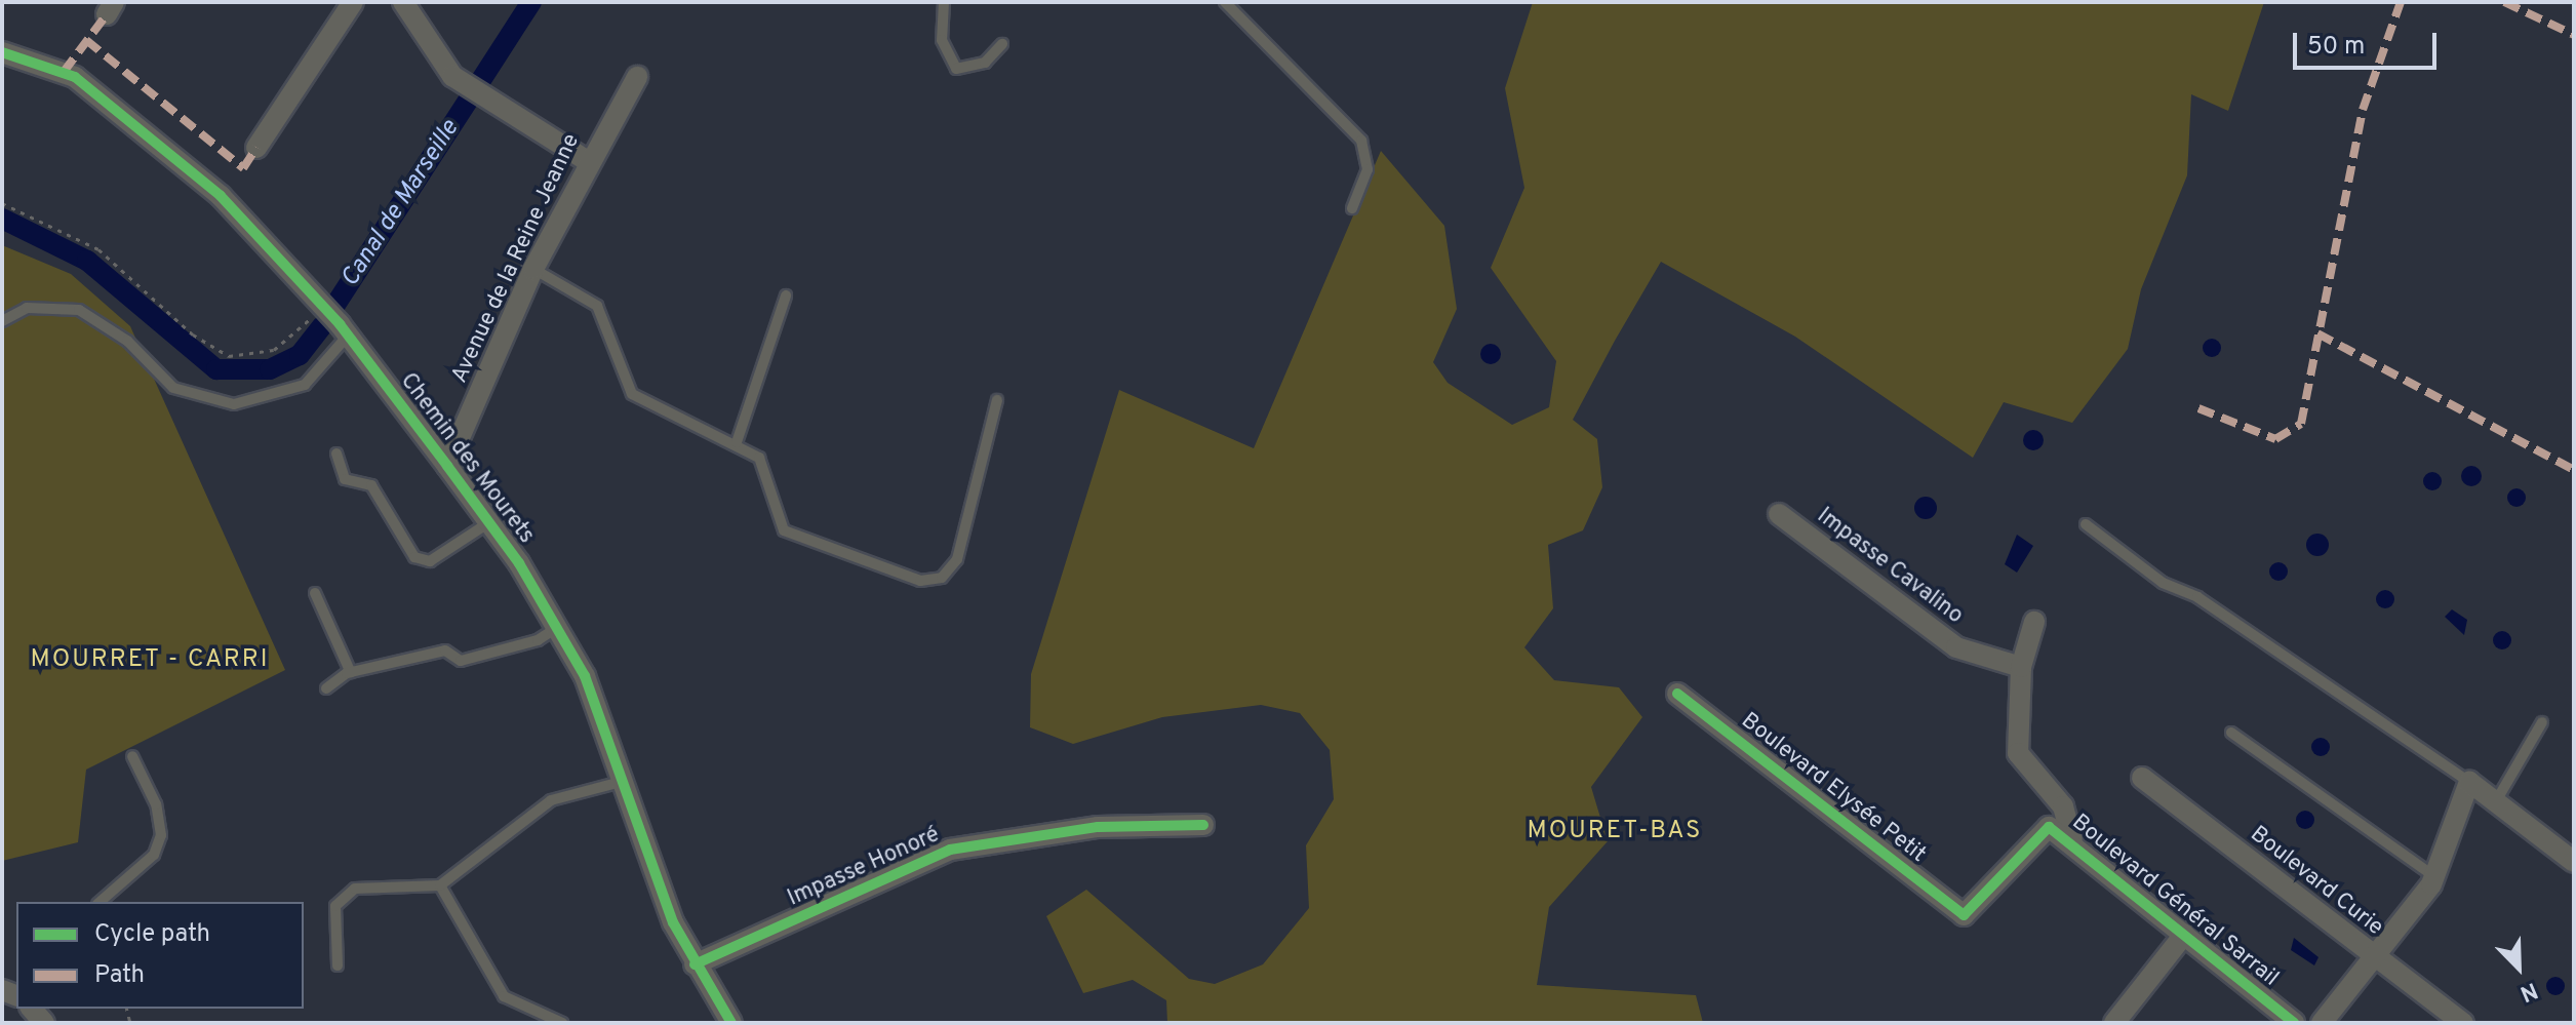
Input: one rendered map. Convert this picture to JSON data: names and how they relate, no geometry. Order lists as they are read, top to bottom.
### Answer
{
  "streets": {
    "street": [
      "Avenue de la Reine Jeanne",
      "Chemin des Mourets",
      "Impasse Cavalino",
      "Boulevard Elysée Petit",
      "Impasse Honoré",
      "Boulevard Curie",
      "Boulevard Général Sarrail"
    ]
  },
  "crossings": [
    ["Avenue de la Reine Jeanne", "Chemin des Mourets"],
    ["Chemin des Mourets", "Impasse Honoré"],
    ["Boulevard Elysée Petit", "Boulevard Général Sarrail"]
  ],
  "districts": ["MOURRET - CARRI", "MOURET-BAS"],
  "water": ["Canal de Marseille"],
  "legend": ["Cycle path", "Path"],
  "scale_bar": "50 m",
  "north": "bottom right"
}
